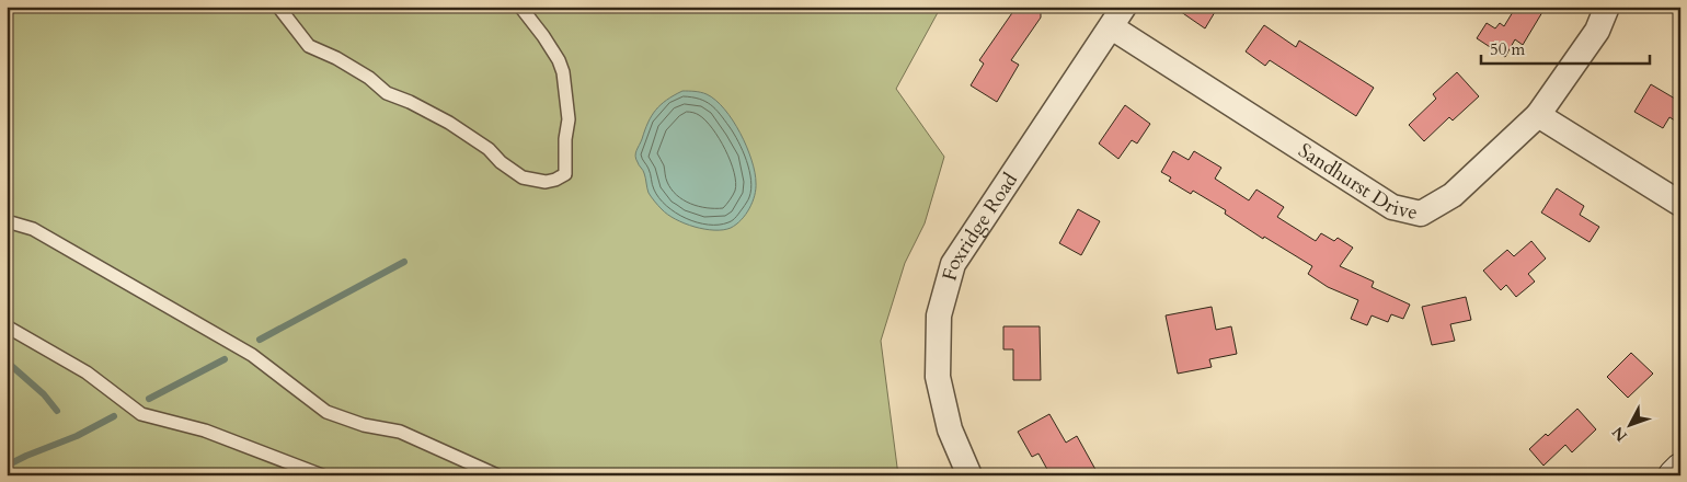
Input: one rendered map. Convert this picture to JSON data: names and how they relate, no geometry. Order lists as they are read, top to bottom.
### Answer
{
  "streets": {
    "street": ["Sandhurst Drive", "Foxridge Road"]
  },
  "crossings": [
    ["Sandhurst Drive", "Foxridge Road"]
  ],
  "scale_bar": "50 m",
  "north": "bottom left"
}
